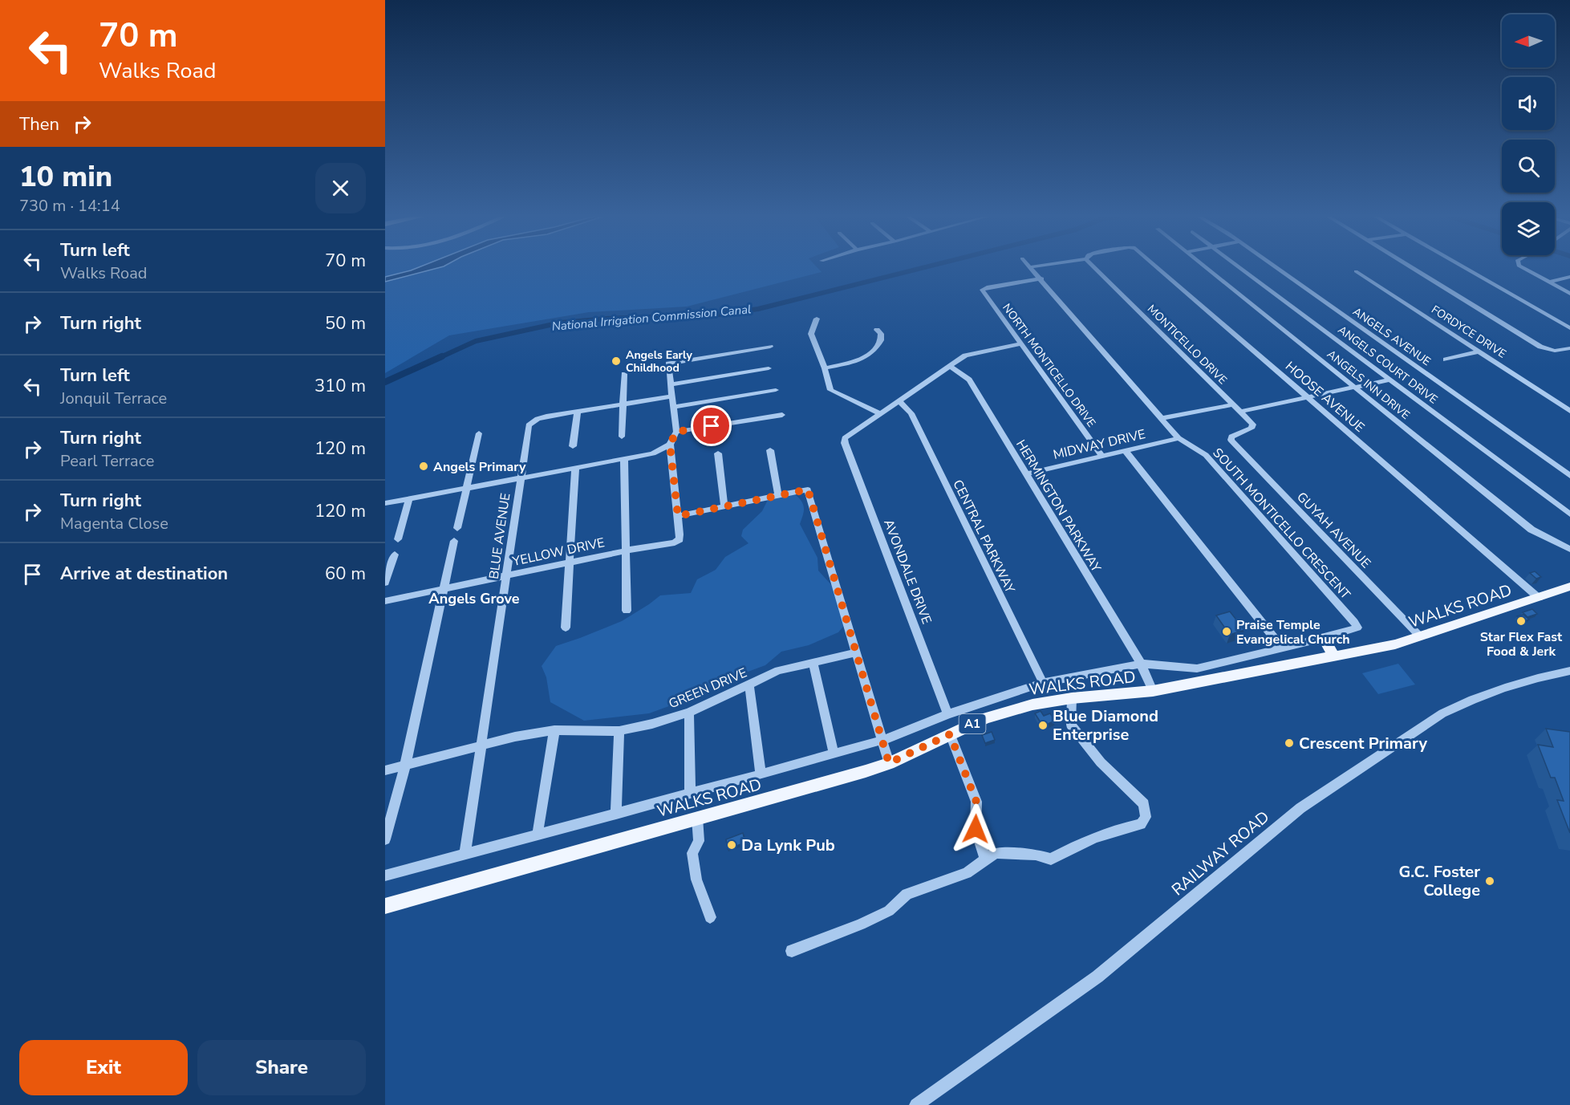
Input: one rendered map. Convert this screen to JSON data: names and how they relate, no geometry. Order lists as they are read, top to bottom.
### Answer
{
  "streets": {
    "main road": ["WALKS ROAD", "A1"],
    "street": [
      "FORDYCE DRIVE",
      "ANGELS AVENUE",
      "MONTICELLO DRIVE",
      "ANGELS COURT DRIVE",
      "NORTH MONTICELLO DRIVE",
      "ANGELS INN DRIVE",
      "HOOSE AVENUE",
      "MIDWAY DRIVE",
      "HERMINGTON PARKWAY",
      "SOUTH MONTICELLO CRESCENT",
      "GUYAH AVENUE",
      "BLUE AVENUE",
      "CENTRAL PARKWAY",
      "YELLOW DRIVE",
      "AVONDALE DRIVE",
      "GREEN DRIVE",
      "RAILWAY ROAD"
    ]
  },
  "crossings": [
    ["MONTICELLO DRIVE", "GUYAH AVENUE"],
    ["NORTH MONTICELLO DRIVE", "MIDWAY DRIVE"],
    ["NORTH MONTICELLO DRIVE", "SOUTH MONTICELLO CRESCENT"],
    ["HOOSE AVENUE", "WALKS ROAD"],
    ["MIDWAY DRIVE", "HERMINGTON PARKWAY"],
    ["MIDWAY DRIVE", "SOUTH MONTICELLO CRESCENT"],
    ["HERMINGTON PARKWAY", "WALKS ROAD"],
    ["GUYAH AVENUE", "WALKS ROAD"],
    ["BLUE AVENUE", "YELLOW DRIVE"],
    ["BLUE AVENUE", "GREEN DRIVE"]
  ],
  "districts": ["Angels Grove"],
  "water": ["National Irrigation Commission Canal"],
  "places": [
    "Angels Early Childhood",
    "Angels Primary",
    "Star Flex Fast Food & Jerk",
    "Praise Temple Evangelical Church",
    "Blue Diamond Enterprise",
    "Crescent Primary",
    "Da Lynk Pub",
    "G.C. Foster College"
  ],
  "north": "left",
  "page": {
    "turn": ["70 m", "Walks Road"],
    "then": "Then",
    "heading": ["10 min", "730 m · 14:14"],
    "list": [
      {
        "name": "Turn left",
        "note": "Walks Road",
        "value": "70 m"
      },
      {
        "name": "Turn right",
        "value": "50 m"
      },
      {
        "name": "Turn left",
        "note": "Jonquil Terrace",
        "value": "310 m"
      },
      {
        "name": "Turn right",
        "note": "Pearl Terrace",
        "value": "120 m"
      },
      {
        "name": "Turn right",
        "note": "Magenta Close",
        "value": "120 m"
      },
      {
        "name": "Arrive at destination",
        "value": "60 m"
      }
    ],
    "buttons": ["Exit", "Share"]
  }
}
